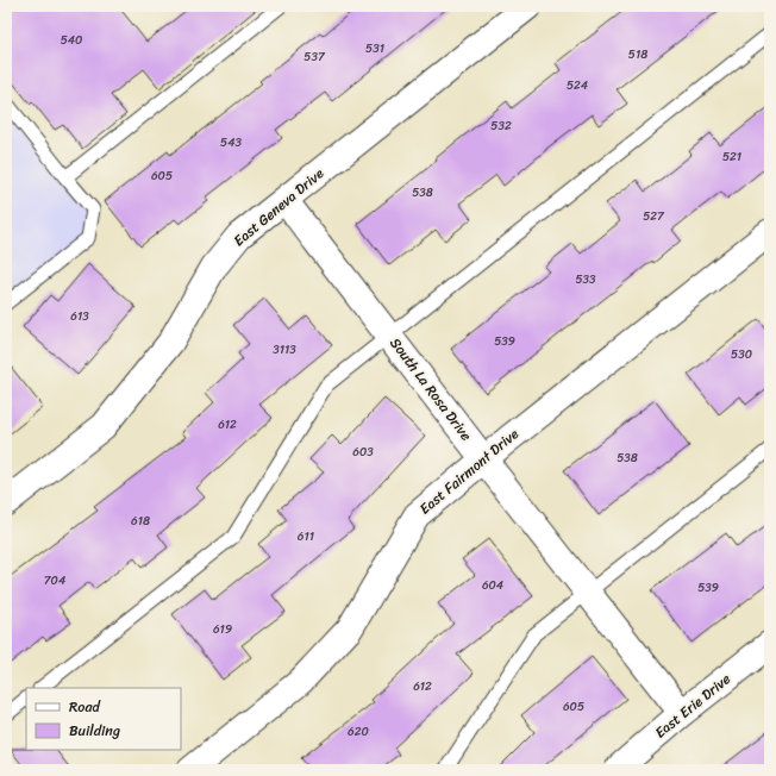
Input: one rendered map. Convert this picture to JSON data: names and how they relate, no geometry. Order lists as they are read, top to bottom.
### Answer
{
  "streets": {
    "street": [
      "East Geneva Drive",
      "South La Rosa Drive",
      "East Fairmont Drive",
      "East Erie Drive"
    ]
  },
  "crossings": [
    ["East Geneva Drive", "South La Rosa Drive"],
    ["South La Rosa Drive", "East Fairmont Drive"],
    ["South La Rosa Drive", "East Erie Drive"]
  ],
  "house_numbers": [
    "540",
    "531",
    "518",
    "537",
    "524",
    "532",
    "543",
    "521",
    "605",
    "538",
    "527",
    "533",
    "613",
    "539",
    "3113",
    "530",
    "612",
    "603",
    "538",
    "618",
    "611",
    "704",
    "604",
    "539",
    "619",
    "612",
    "605",
    "620"
  ],
  "legend": ["Road", "Building"]
}
